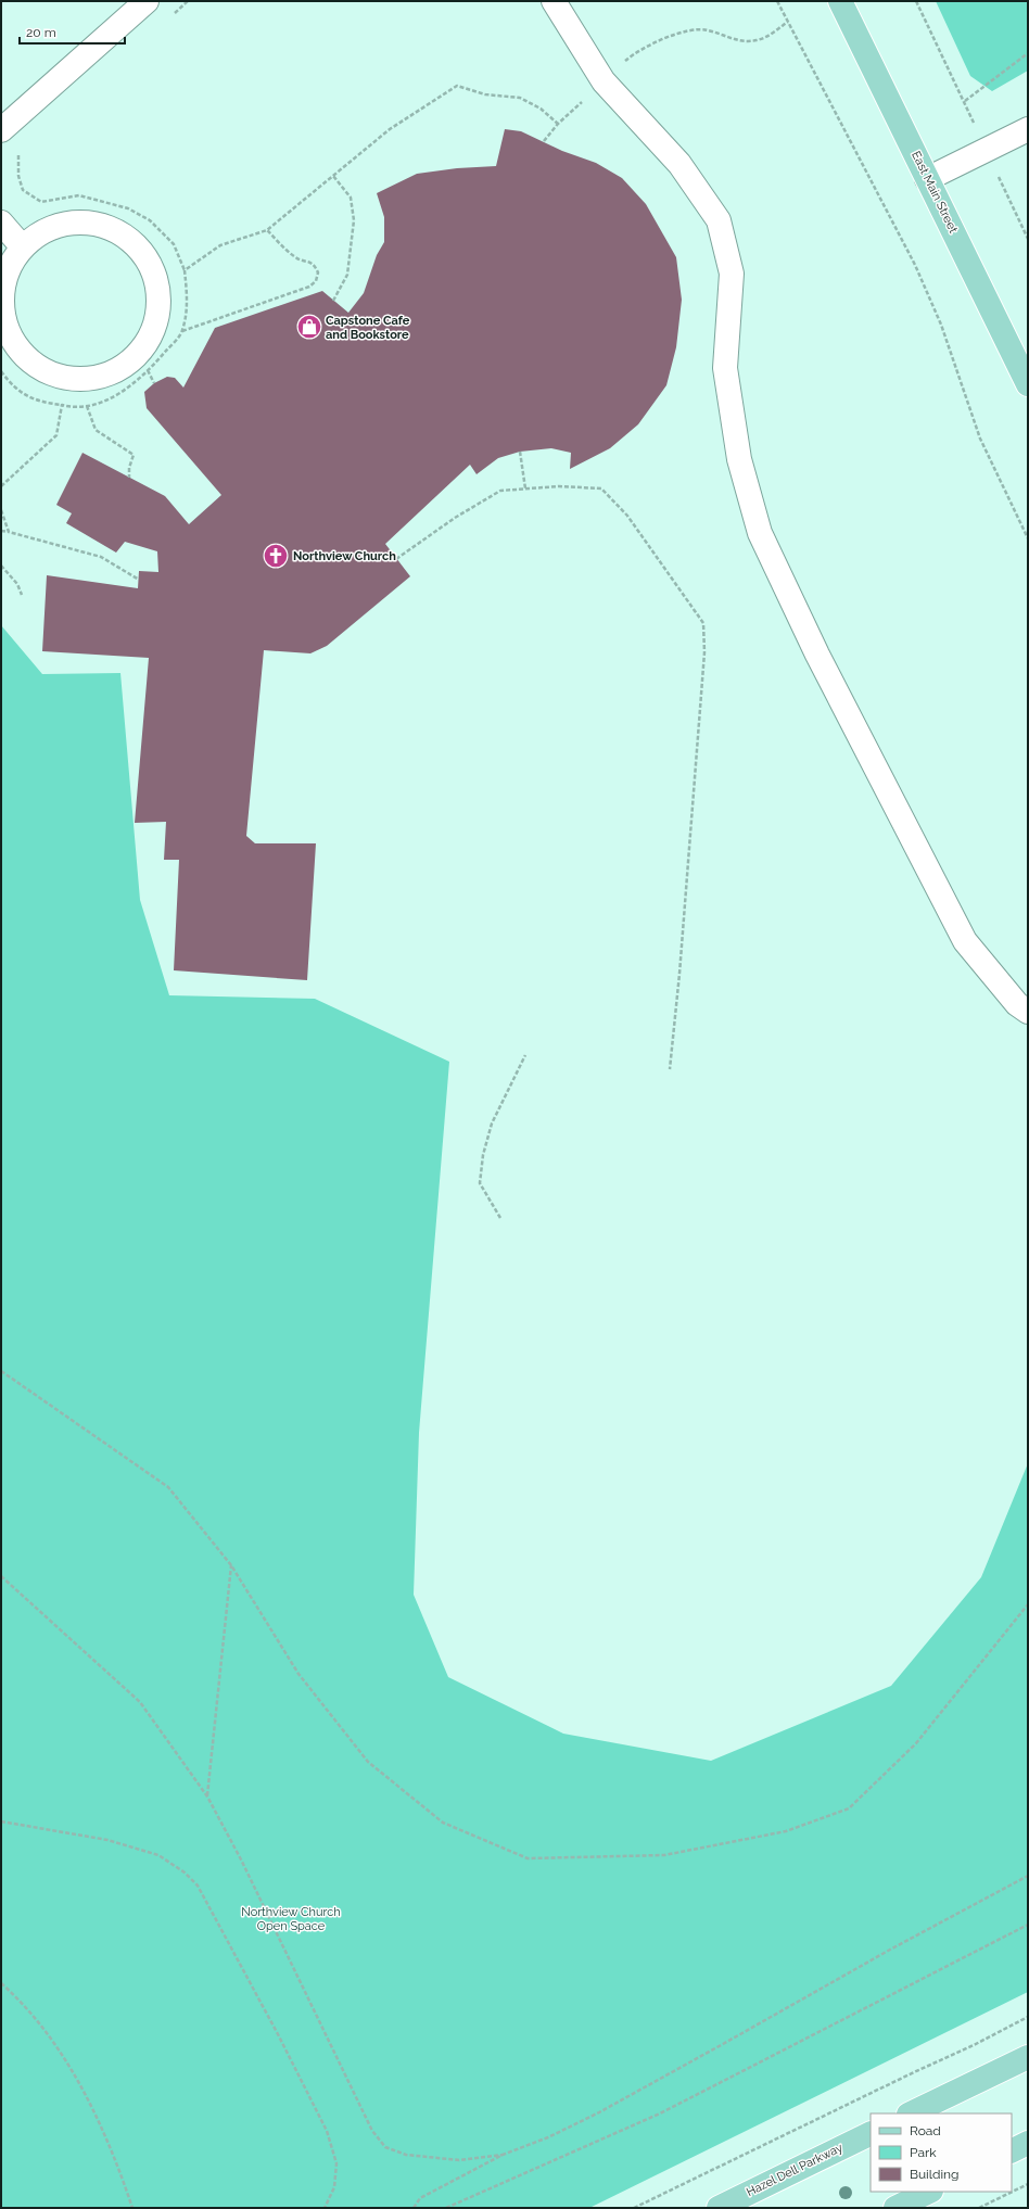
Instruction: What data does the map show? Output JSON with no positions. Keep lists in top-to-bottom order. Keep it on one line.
{"streets":{"main road":["East Main Street","Hazel Dell Parkway"]},"parks":["Northview Church Open Space"],"places":{"shop":["Capstone Cafe and Bookstore"],"church":["Northview Church"]},"legend":["Road","Park","Building"],"scale_bar":"20 m"}
